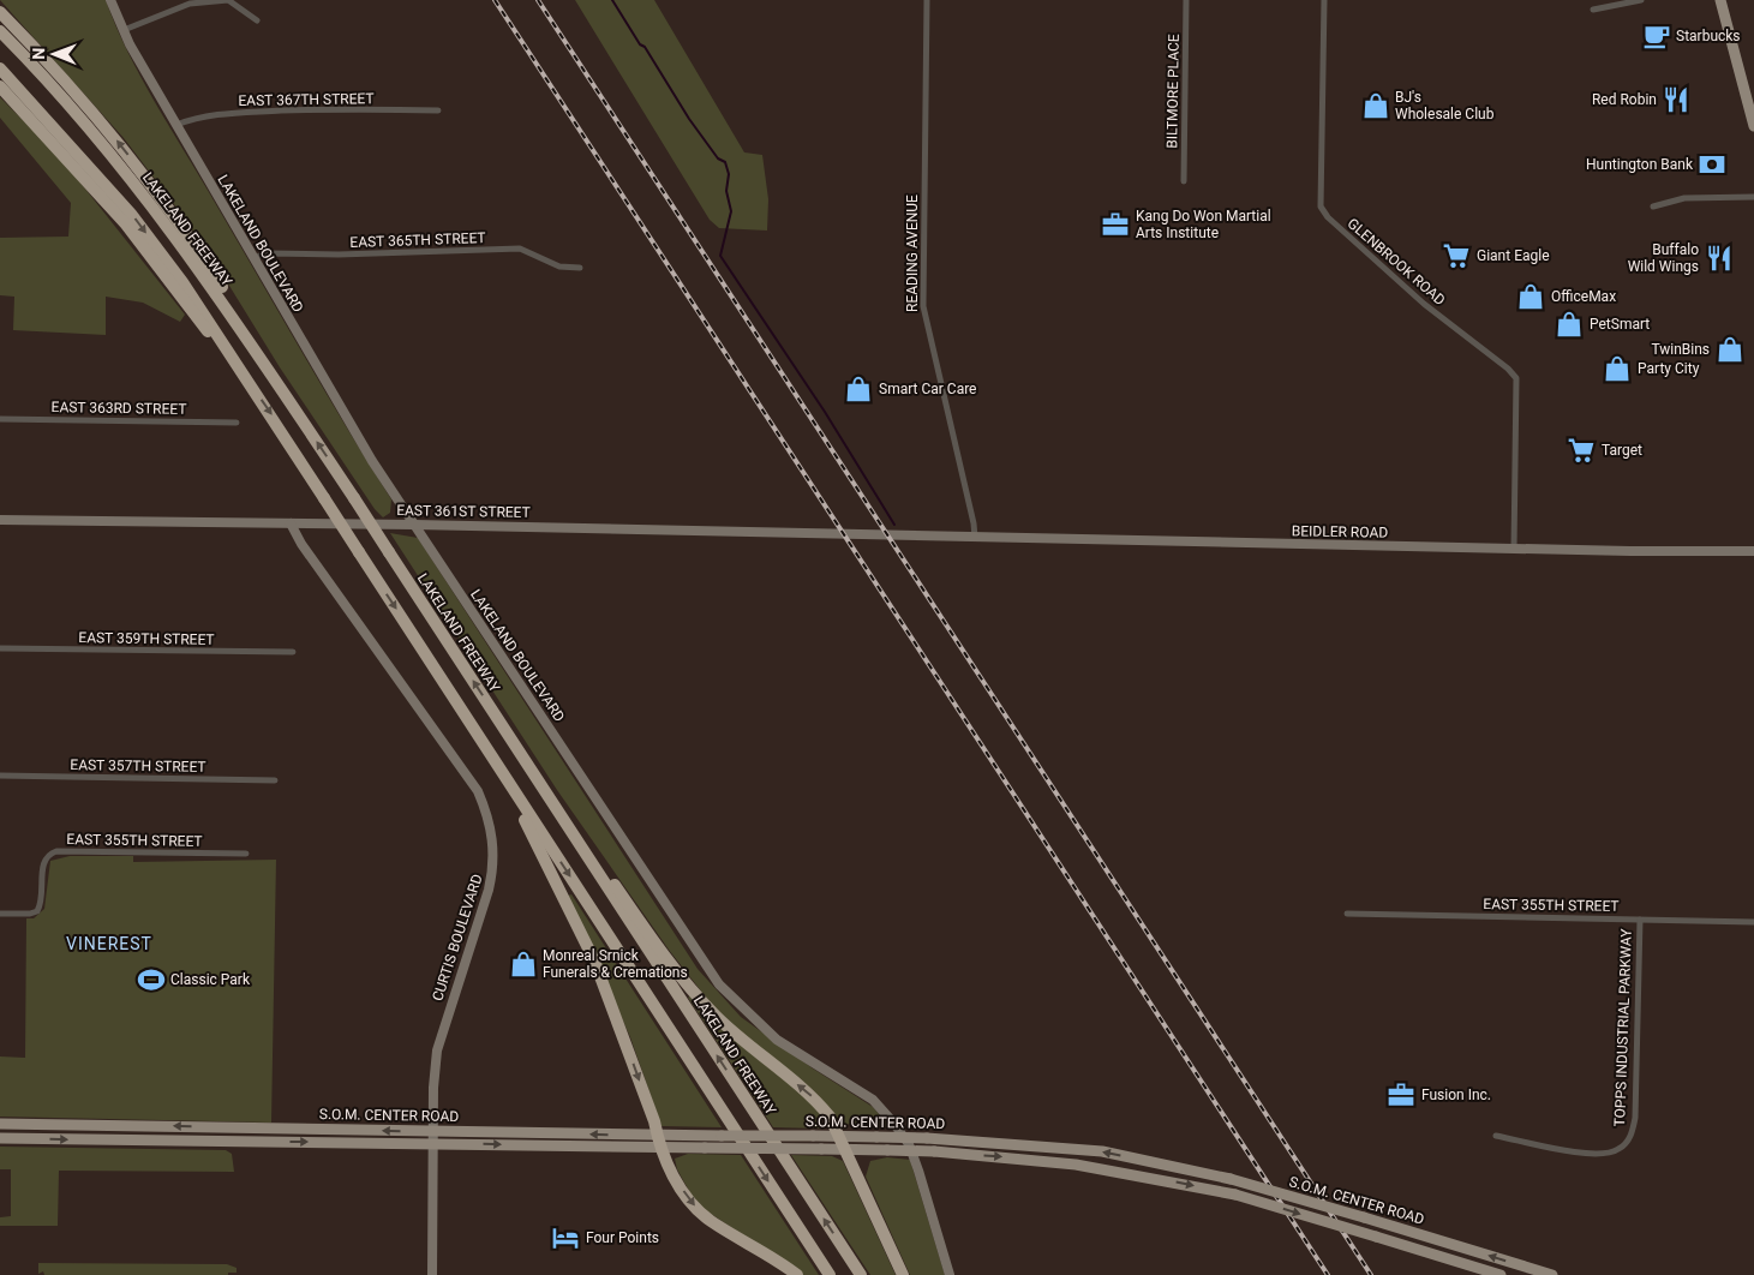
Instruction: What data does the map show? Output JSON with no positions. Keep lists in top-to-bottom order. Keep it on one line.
{"streets":{"highway":["LAKELAND FREEWAY"],"main road":["S.O.M. CENTER ROAD"],"street":["BILTMORE PLACE","EAST 367TH STREET","EAST 365TH STREET","LAKELAND BOULEVARD","READING AVENUE","GLENBROOK ROAD","EAST 363RD STREET","EAST 361ST STREET","BEIDLER ROAD","EAST 359TH STREET","EAST 357TH STREET","EAST 355TH STREET","CURTIS BOULEVARD","TOPPS INDUSTRIAL PARKWAY"]},"crossings":[["EAST 367TH STREET","LAKELAND BOULEVARD"],["EAST 365TH STREET","LAKELAND BOULEVARD"],["LAKELAND BOULEVARD","EAST 361ST STREET"],["READING AVENUE","BEIDLER ROAD"],["GLENBROOK ROAD","BEIDLER ROAD"],["EAST 361ST STREET","BEIDLER ROAD"],["EAST 361ST STREET","CURTIS BOULEVARD"],["EAST 355TH STREET","TOPPS INDUSTRIAL PARKWAY"],["CURTIS BOULEVARD","S.O.M. CENTER ROAD"]],"districts":["VINEREST"],"places":{"cafe":["Starbucks"],"restaurant":["Red Robin","Buffalo Wild Wings"],"shop":["BJ's Wholesale Club","OfficeMax","PetSmart","TwinBins","Party City","Smart Car Care","Monreal Srnick Funerals & Cremations"],"bank":["Huntington Bank"],"office":["Kang Do Won Martial Arts Institute","Fusion Inc."],"supermarket":["Giant Eagle","Target"],"sports":["Classic Park"],"hotel":["Four Points"]},"north":"left"}
